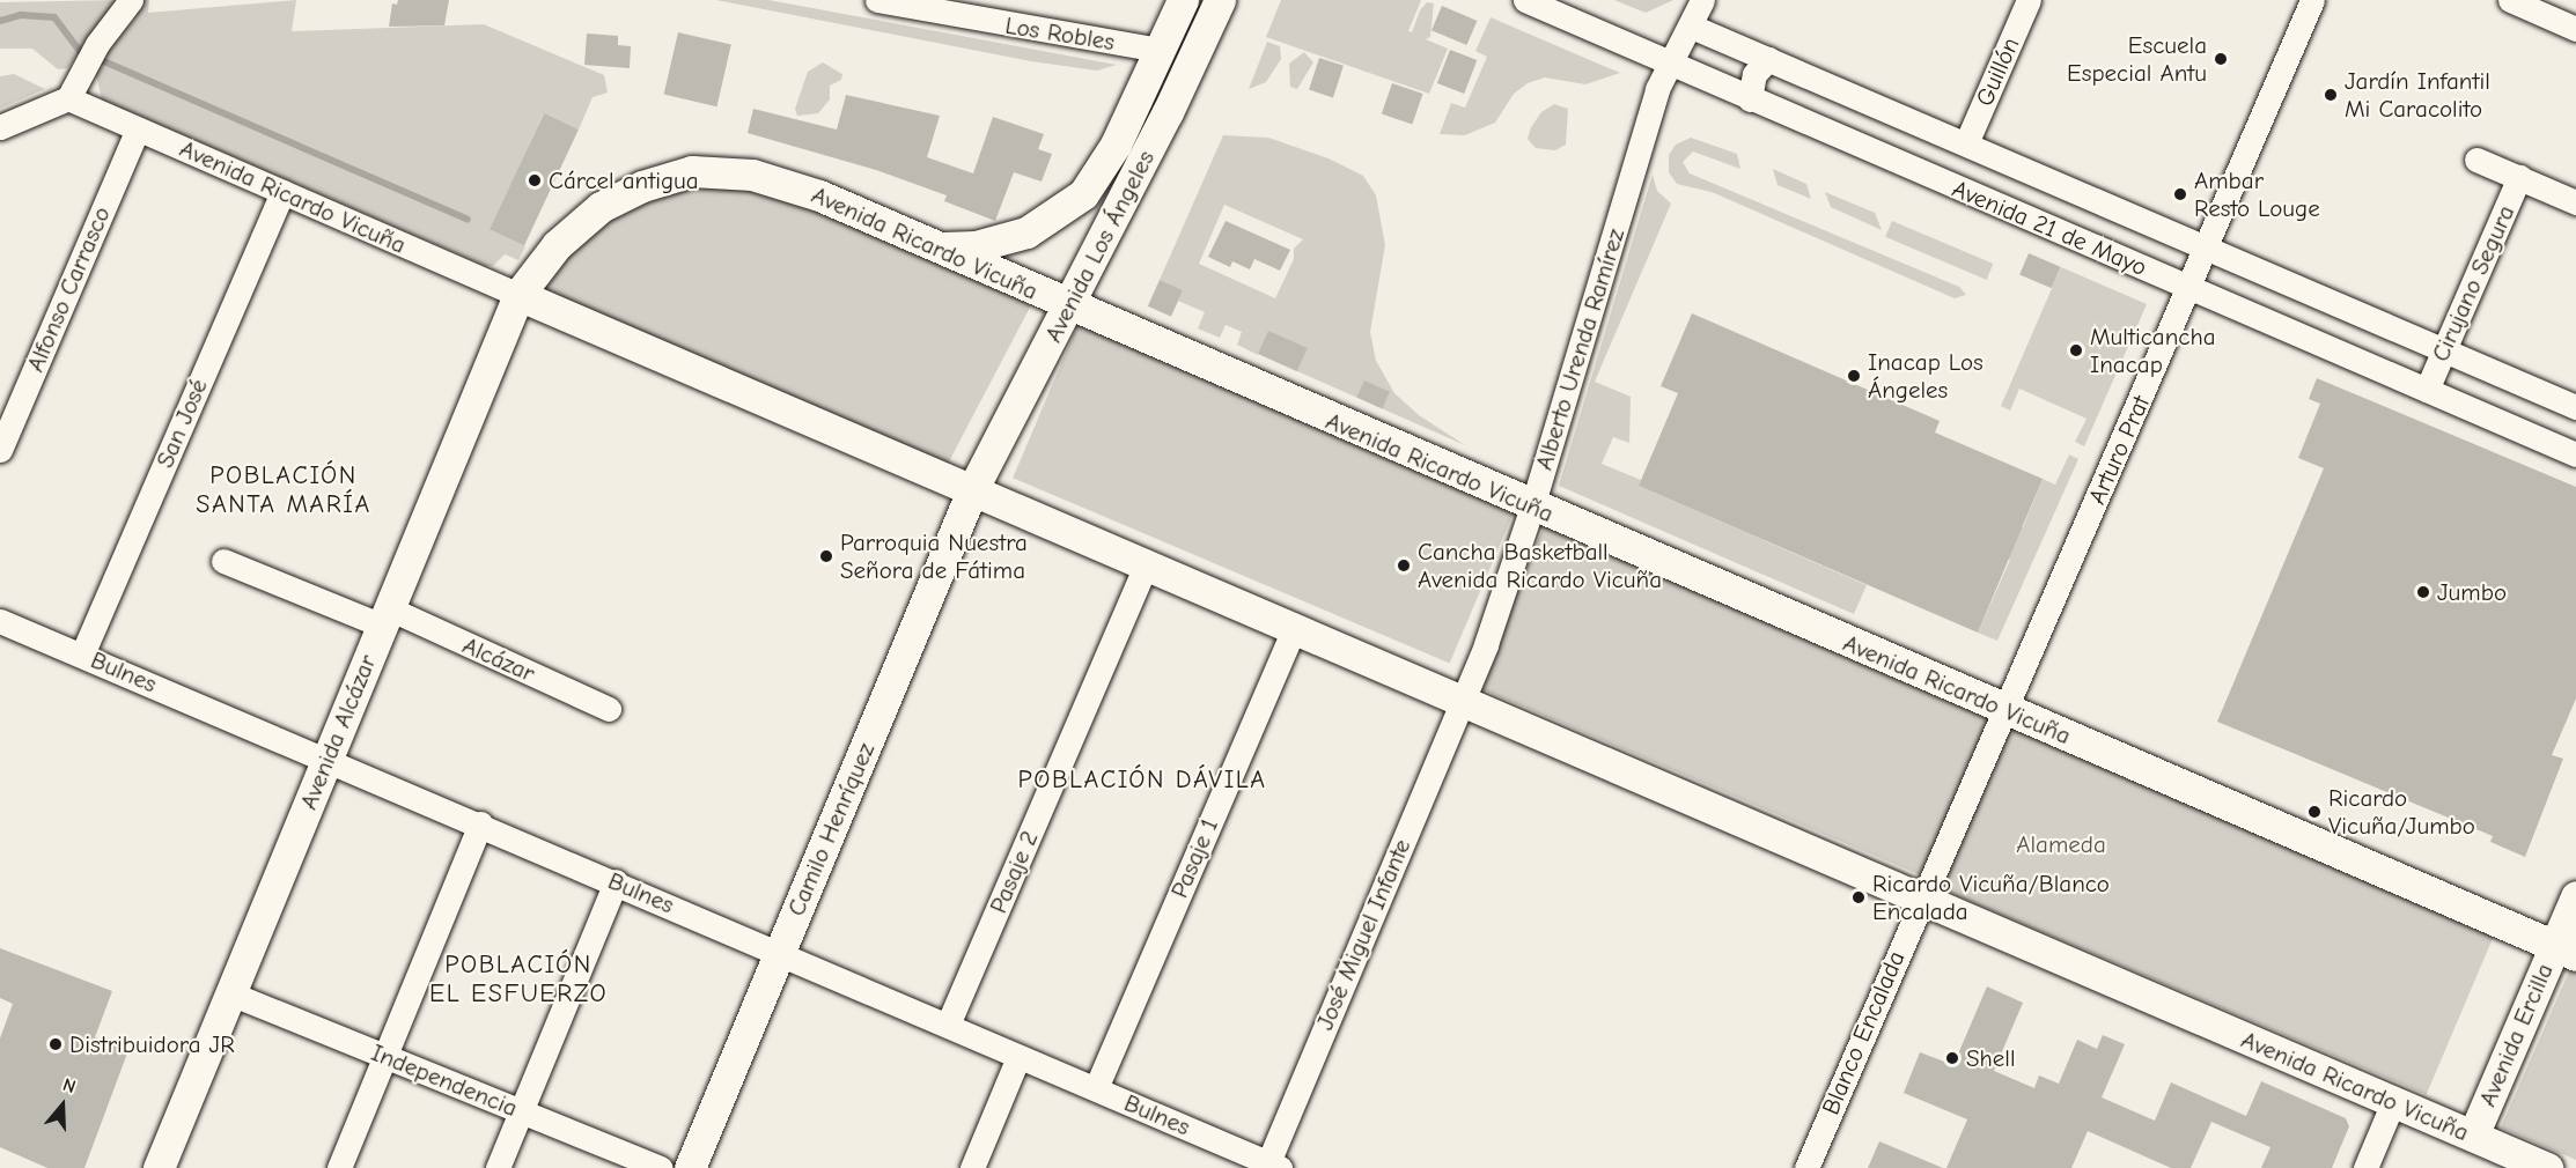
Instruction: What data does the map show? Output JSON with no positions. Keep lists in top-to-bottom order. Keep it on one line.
{"streets":{"main road":["Avenida Ricardo Vicuña","Avenida Los Ángeles","Avenida Alcázar","Camilo Henríquez","Avenida Ercilla"],"street":["Los Robles","Guillón","Avenida 21 de Mayo","Cirujano Segura","Alfonso Carrasco","Alberto Urenda Ramírez","San José","Arturo Prat","Alcázar","Bulnes","Pasaje 1","Pasaje 2","José Miguel Infante","Blanco Encalada","Independencia"]},"crossings":[["Los Robles","Avenida Los Ángeles"],["Guillón","Avenida 21 de Mayo"],["Avenida Ricardo Vicuña","Avenida Los Ángeles"],["Avenida Ricardo Vicuña","Alfonso Carrasco"],["Avenida Ricardo Vicuña","Alberto Urenda Ramírez"],["Avenida Ricardo Vicuña","San José"],["Avenida Ricardo Vicuña","Arturo Prat"],["Avenida Ricardo Vicuña","Avenida Alcázar"],["Avenida Ricardo Vicuña","Camilo Henríquez"],["Avenida Ricardo Vicuña","Pasaje 1"],["Avenida Ricardo Vicuña","Pasaje 2"],["Avenida Ricardo Vicuña","José Miguel Infante"],["Avenida Ricardo Vicuña","Blanco Encalada"],["Avenida Ricardo Vicuña","Avenida Ercilla"],["Avenida 21 de Mayo","Cirujano Segura"],["Avenida 21 de Mayo","Alberto Urenda Ramírez"],["Avenida 21 de Mayo","Arturo Prat"],["Avenida Los Ángeles","Camilo Henríquez"],["Alberto Urenda Ramírez","José Miguel Infante"],["San José","Bulnes"],["Arturo Prat","Blanco Encalada"],["Alcázar","Avenida Alcázar"],["Bulnes","Avenida Alcázar"],["Bulnes","Camilo Henríquez"],["Bulnes","Pasaje 1"],["Bulnes","Pasaje 2"],["Bulnes","José Miguel Infante"],["Avenida Alcázar","Independencia"]],"districts":["POBLACIÓN SANTA MARÍA","POBLACIÓN DÁVILA","POBLACIÓN EL ESFUERZO"],"parks":["Alameda"],"places":["Escuela Especial Antu","Jardín Infantil Mi Caracolito","Cárcel antigua","Ambar Resto Louge","Multicancha Inacap","Inacap Los Ángeles","Parroquia Nuestra Señora de Fátima","Cancha Basketball Avenida Ricardo Vicuña","Jumbo","Ricardo Vicuña/Jumbo","Ricardo Vicuña/Blanco Encalada","Distribuidora JR","Shell"],"north":"top"}
